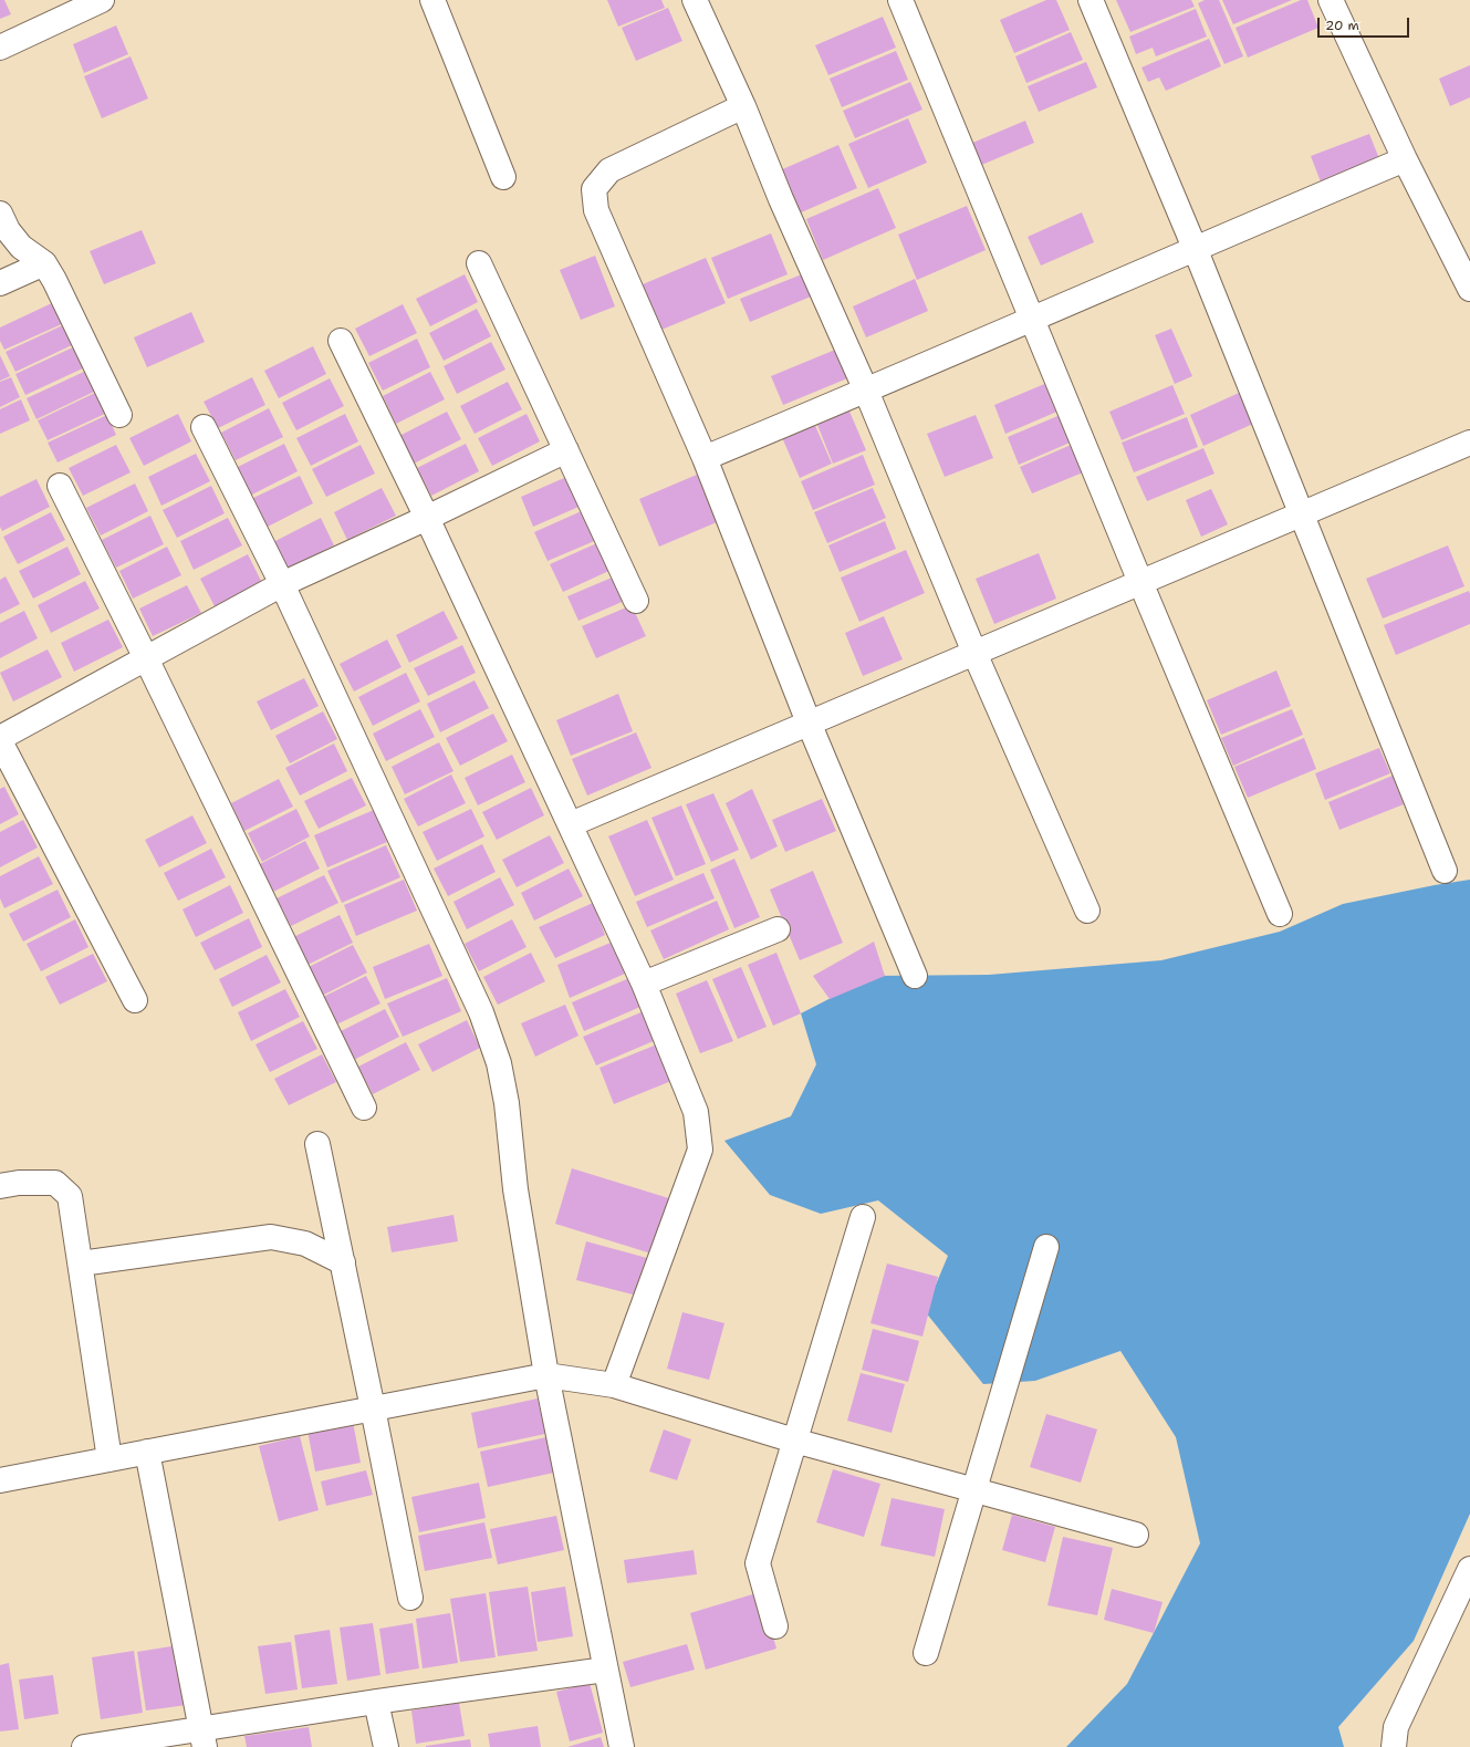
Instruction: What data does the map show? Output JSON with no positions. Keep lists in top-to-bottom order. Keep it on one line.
{"scale_bar":"20 m"}
